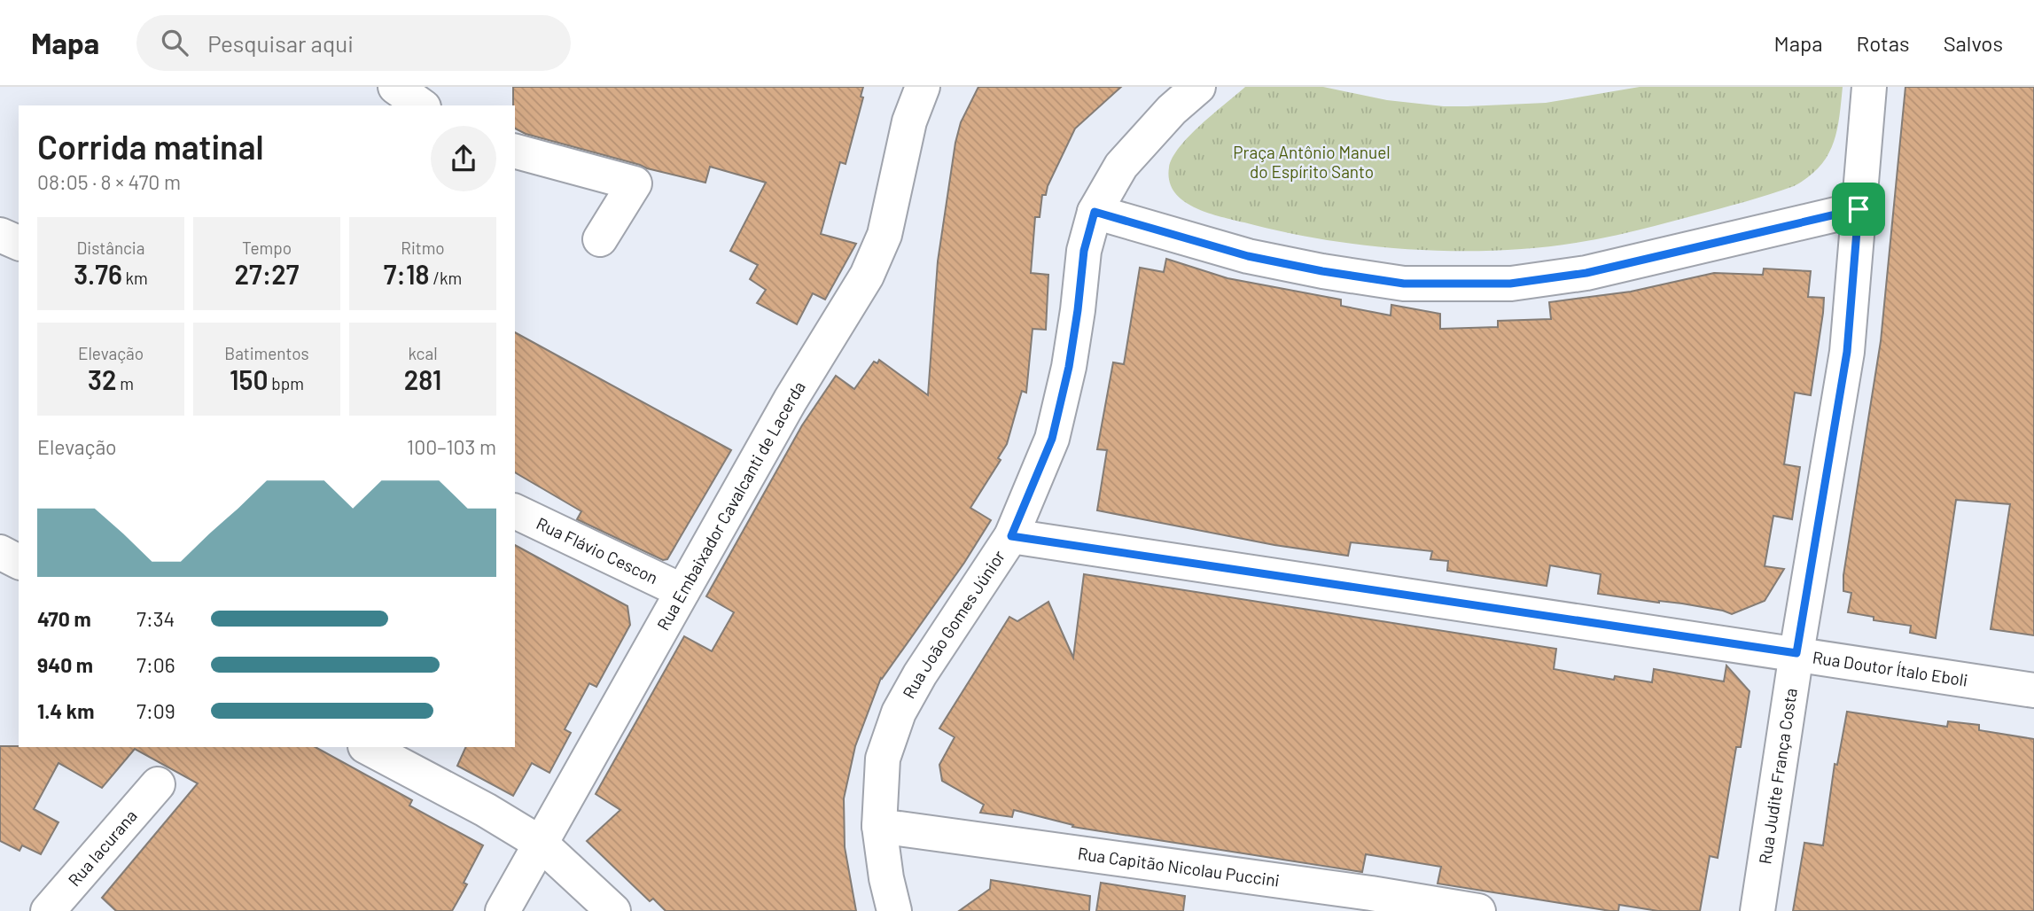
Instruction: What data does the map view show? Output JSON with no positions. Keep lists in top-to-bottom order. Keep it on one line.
{"streets":{"street":["Rua Embaixador Cavalcanti de Lacerda","Rua Flávio Cescon","Rua João Gomes Júnior","Rua Doutor Ítalo Eboli","Rua Judite França Costa","Rua Iacurana","Rua Capitão Nicolau Puccini"]},"crossings":[["Rua Embaixador Cavalcanti de Lacerda","Rua Flávio Cescon"],["Rua João Gomes Júnior","Rua Doutor Ítalo Eboli"],["Rua João Gomes Júnior","Rua Capitão Nicolau Puccini"],["Rua Doutor Ítalo Eboli","Rua Judite França Costa"]],"parks":["Praça Antônio Manuel do Espírito Santo"],"page":{"header":"Mapa","search":"Pesquisar aqui","nav":["Mapa","Rotas","Salvos"],"heading":["Corrida matinal","08:05 · 8 × 470 m"],"stats":[["Distância","3.76 km"],["Tempo","27:27"],["Ritmo","7:18 /km"],["Elevação","32 m"],["Batimentos","150 bpm"],["kcal","281"]],"chart":["Elevação","100–103 m"],"list":[{"name":"470 m","note":"7:34"},{"name":"940 m","note":"7:06"},{"name":"1.4 km","note":"7:09"}]}}
